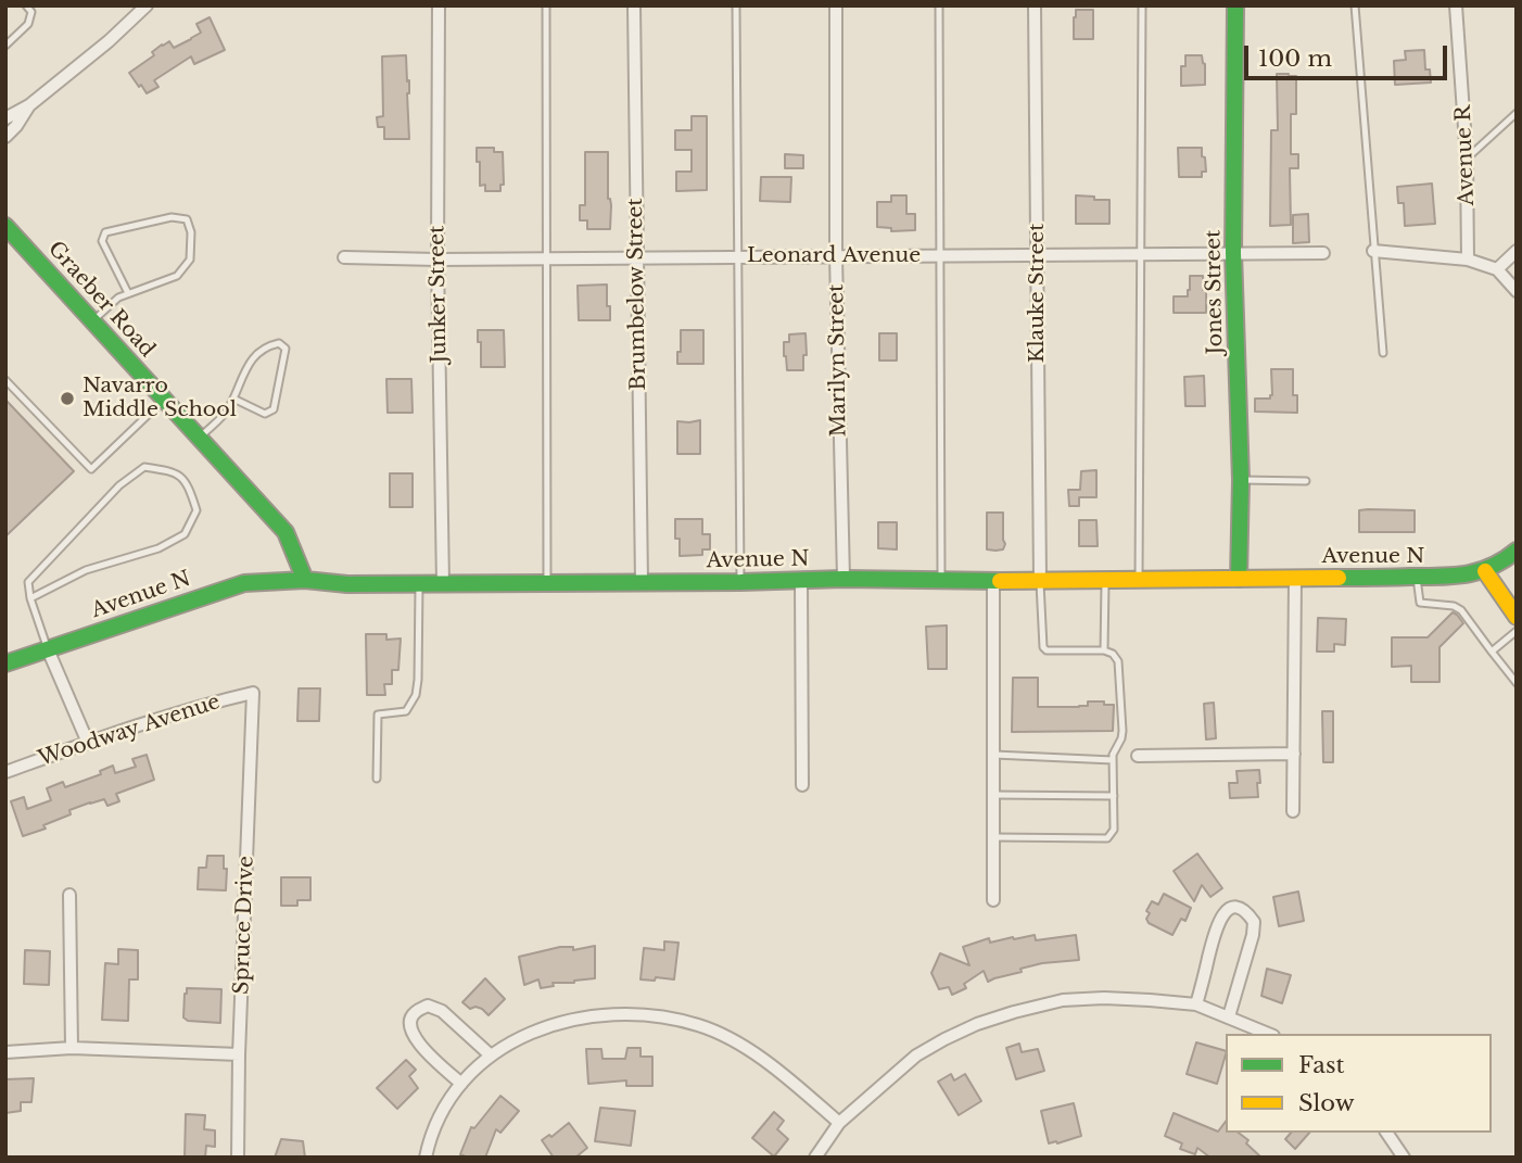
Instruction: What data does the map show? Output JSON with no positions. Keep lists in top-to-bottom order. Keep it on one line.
{"streets":{"street":["Avenue R","Leonard Avenue","Jones Street","Klauke Street","Junker Street","Brumbelow Street","Graeber Road","Marilyn Street","Avenue N","Woodway Avenue","Spruce Drive"]},"crossings":[["Leonard Avenue","Jones Street"],["Leonard Avenue","Klauke Street"],["Leonard Avenue","Junker Street"],["Leonard Avenue","Brumbelow Street"],["Leonard Avenue","Marilyn Street"],["Jones Street","Avenue N"],["Klauke Street","Avenue N"],["Junker Street","Avenue N"],["Brumbelow Street","Avenue N"],["Graeber Road","Avenue N"],["Marilyn Street","Avenue N"],["Woodway Avenue","Spruce Drive"]],"places":["Navarro Middle School"],"legend":["Fast","Slow"],"scale_bar":"100 m"}
